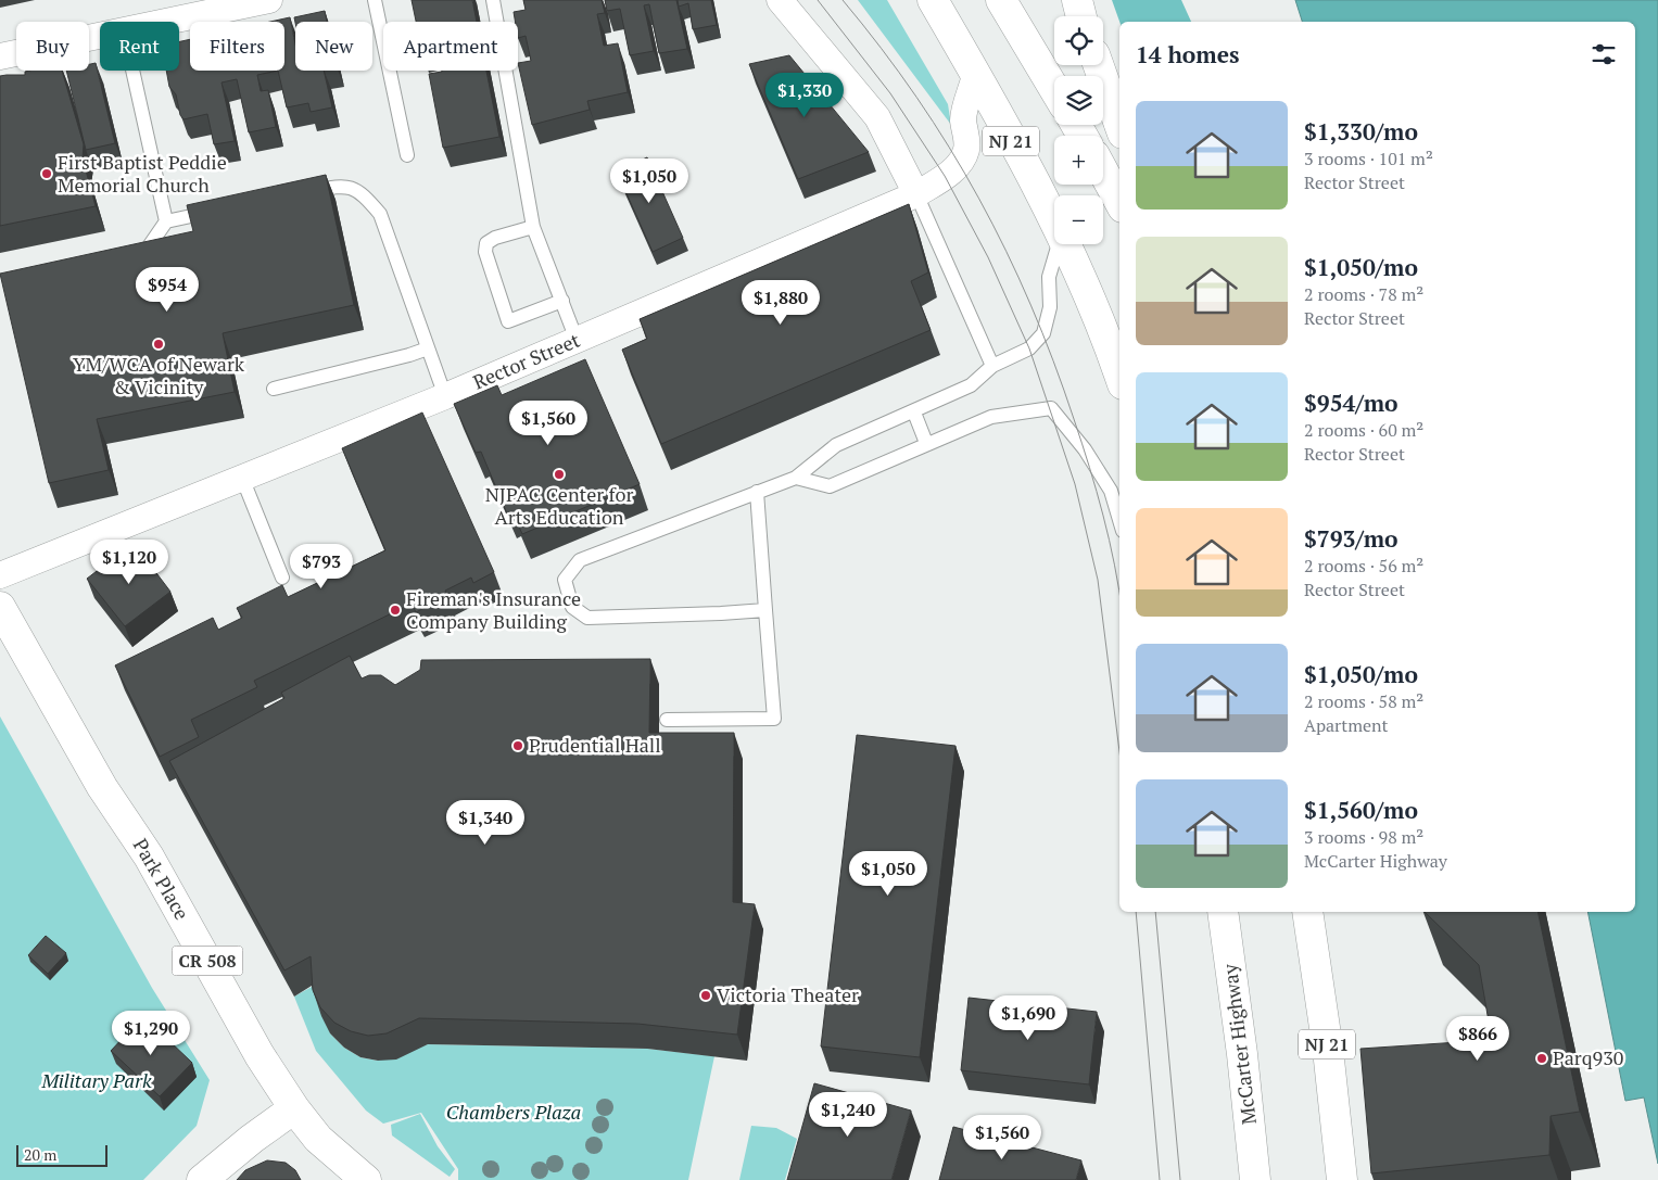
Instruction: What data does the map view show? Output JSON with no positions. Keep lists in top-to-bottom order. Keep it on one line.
{"streets":{"main road":["NJ 21","Park Place","CR 508","McCarter Highway"],"street":["Rector Street"]},"crossings":[["NJ 21","Rector Street"],["Park Place","CR 508"]],"parks":["Military Park","Chambers Plaza"],"places":["First Baptist Peddie Memorial Church","YM/WCA of Newark & Vicinity","NJPAC Center for Arts Education","Fireman's Insurance Company Building","Prudential Hall","Victoria Theater","Parq930"],"scale_bar":"20 m","page":{"map_buttons":["+","−"],"chip":["Buy","Rent","Filters","New","Apartment"],"heading":"14 homes","price":["$1,330","$1,050","$954","$1,880","$1,560","$1,120","$793","$1,340","$1,050","$1,690","$1,290","$866","$1,240","$1,560"],"list":[{"name":"$1,330/mo","note":"3 rooms · 101 m² · Rector Street"},{"name":"$1,050/mo","note":"2 rooms · 78 m² · Rector Street"},{"name":"$954/mo","note":"2 rooms · 60 m² · Rector Street"},{"name":"$793/mo","note":"2 rooms · 56 m² · Rector Street"},{"name":"$1,050/mo","note":"2 rooms · 58 m² · Apartment"},{"name":"$1,560/mo","note":"3 rooms · 98 m² · McCarter Highway"}],"scale":"20 m"}}
